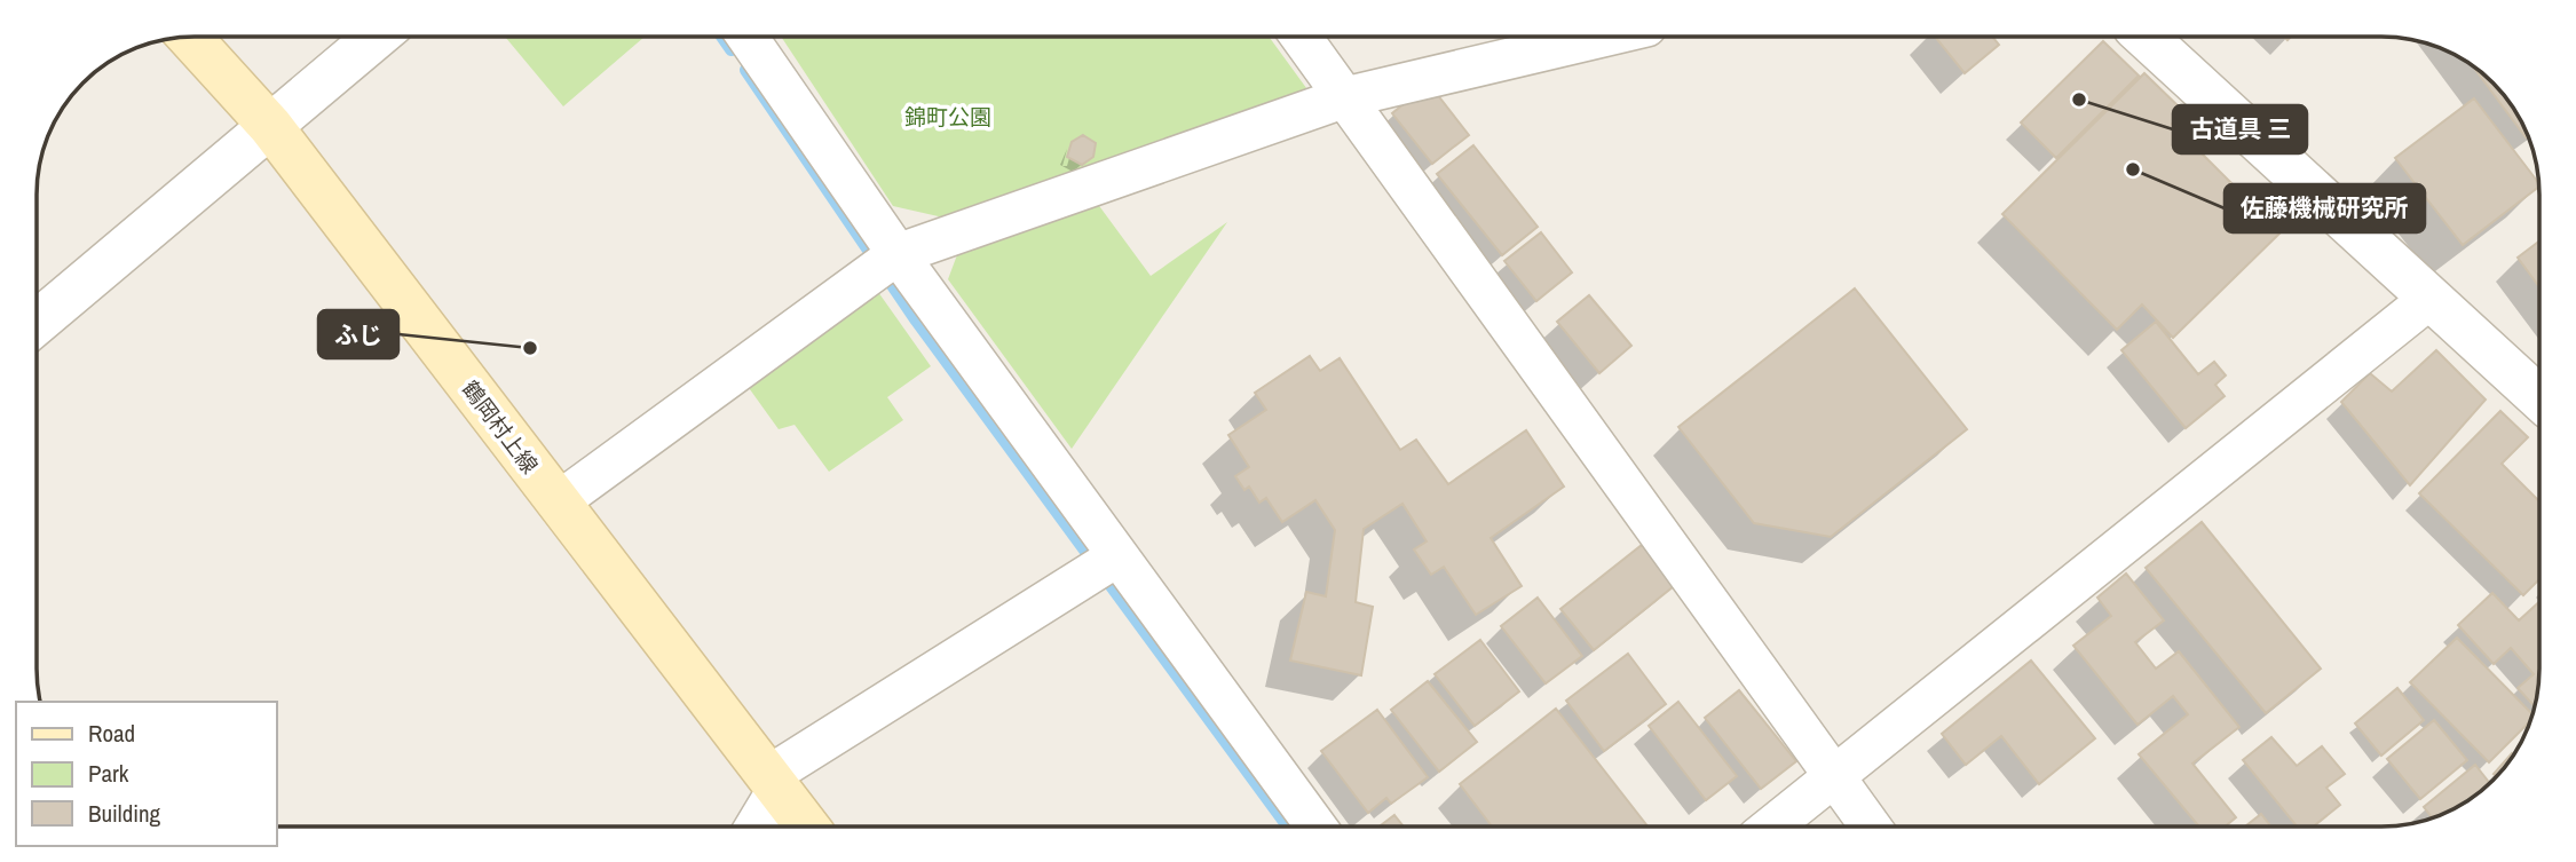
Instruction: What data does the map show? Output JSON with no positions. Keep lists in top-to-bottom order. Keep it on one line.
{"streets":{"main road":["鶴岡村上線"]},"parks":["錦町公園"],"places":["古道具 三","佐藤機械研究所","ふじ"],"legend":["Road","Park","Building"]}
